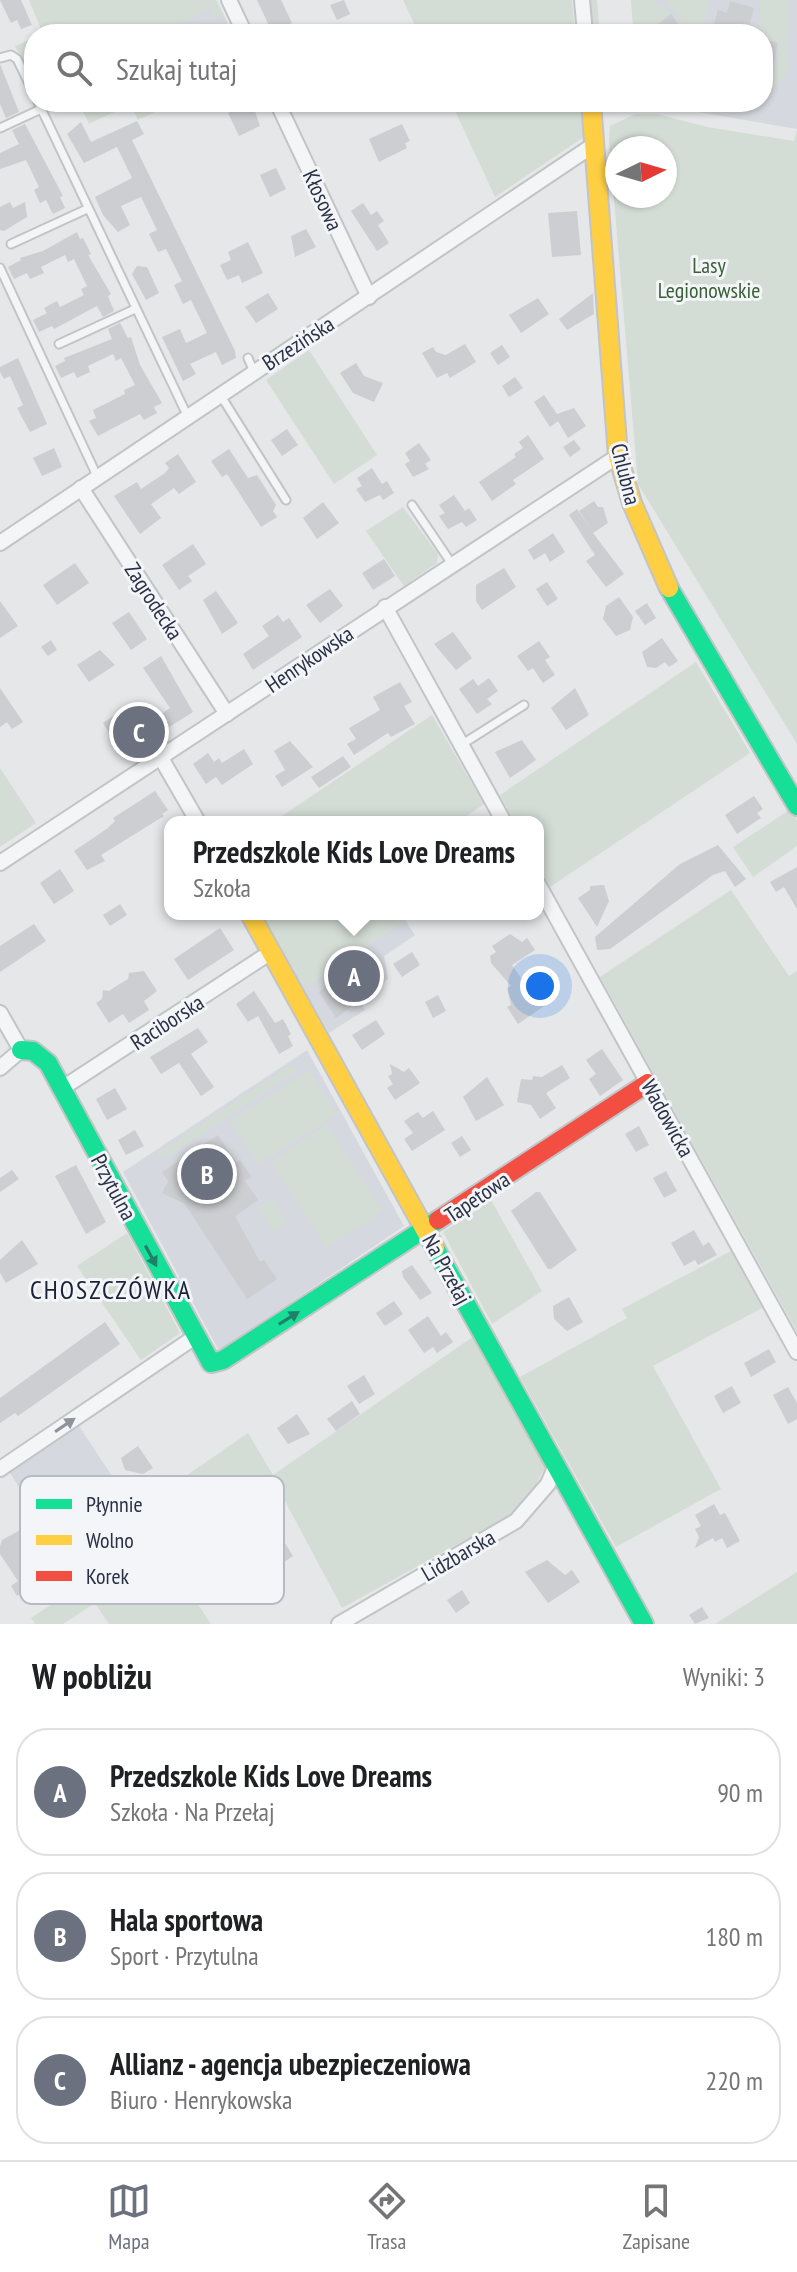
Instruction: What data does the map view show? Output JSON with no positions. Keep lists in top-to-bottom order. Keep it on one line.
{"streets":{"street":["Kłosowa","Brzezińska","Chlubna","Zagrodecka","Henrykowska","Raciborska","Wadowicka","Przytulna","Tapetowa","Na Przełaj","Lidzbarska"]},"crossings":[["Kłosowa","Brzezińska"],["Brzezińska","Chlubna"],["Brzezińska","Zagrodecka"],["Chlubna","Henrykowska"],["Zagrodecka","Henrykowska"],["Raciborska","Przytulna"],["Raciborska","Na Przełaj"],["Wadowicka","Tapetowa"],["Przytulna","Tapetowa"],["Tapetowa","Na Przełaj"],["Na Przełaj","Lidzbarska"]],"one_way":["Przytulna","Tapetowa"],"districts":["CHOSZCZÓWKA"],"parks":["Lasy Legionowskie"],"legend":["Płynnie","Wolno","Korek"],"north":"right","page":{"search":"Szukaj tutaj","pins":["C","A","B"],"popup":["Przedszkole Kids Love Dreams","Szkoła"],"heading":["W pobliżu","Wyniki: 3"],"list":[{"mark":"A","name":"Przedszkole Kids Love Dreams","note":"Szkoła · Na Przełaj","value":"90 m"},{"mark":"B","name":"Hala sportowa","note":"Sport · Przytulna","value":"180 m"},{"mark":"C","name":"Allianz - agencja ubezpieczeniowa","note":"Biuro · Henrykowska","value":"220 m"}],"nav":["Mapa","Trasa","Zapisane"]}}
